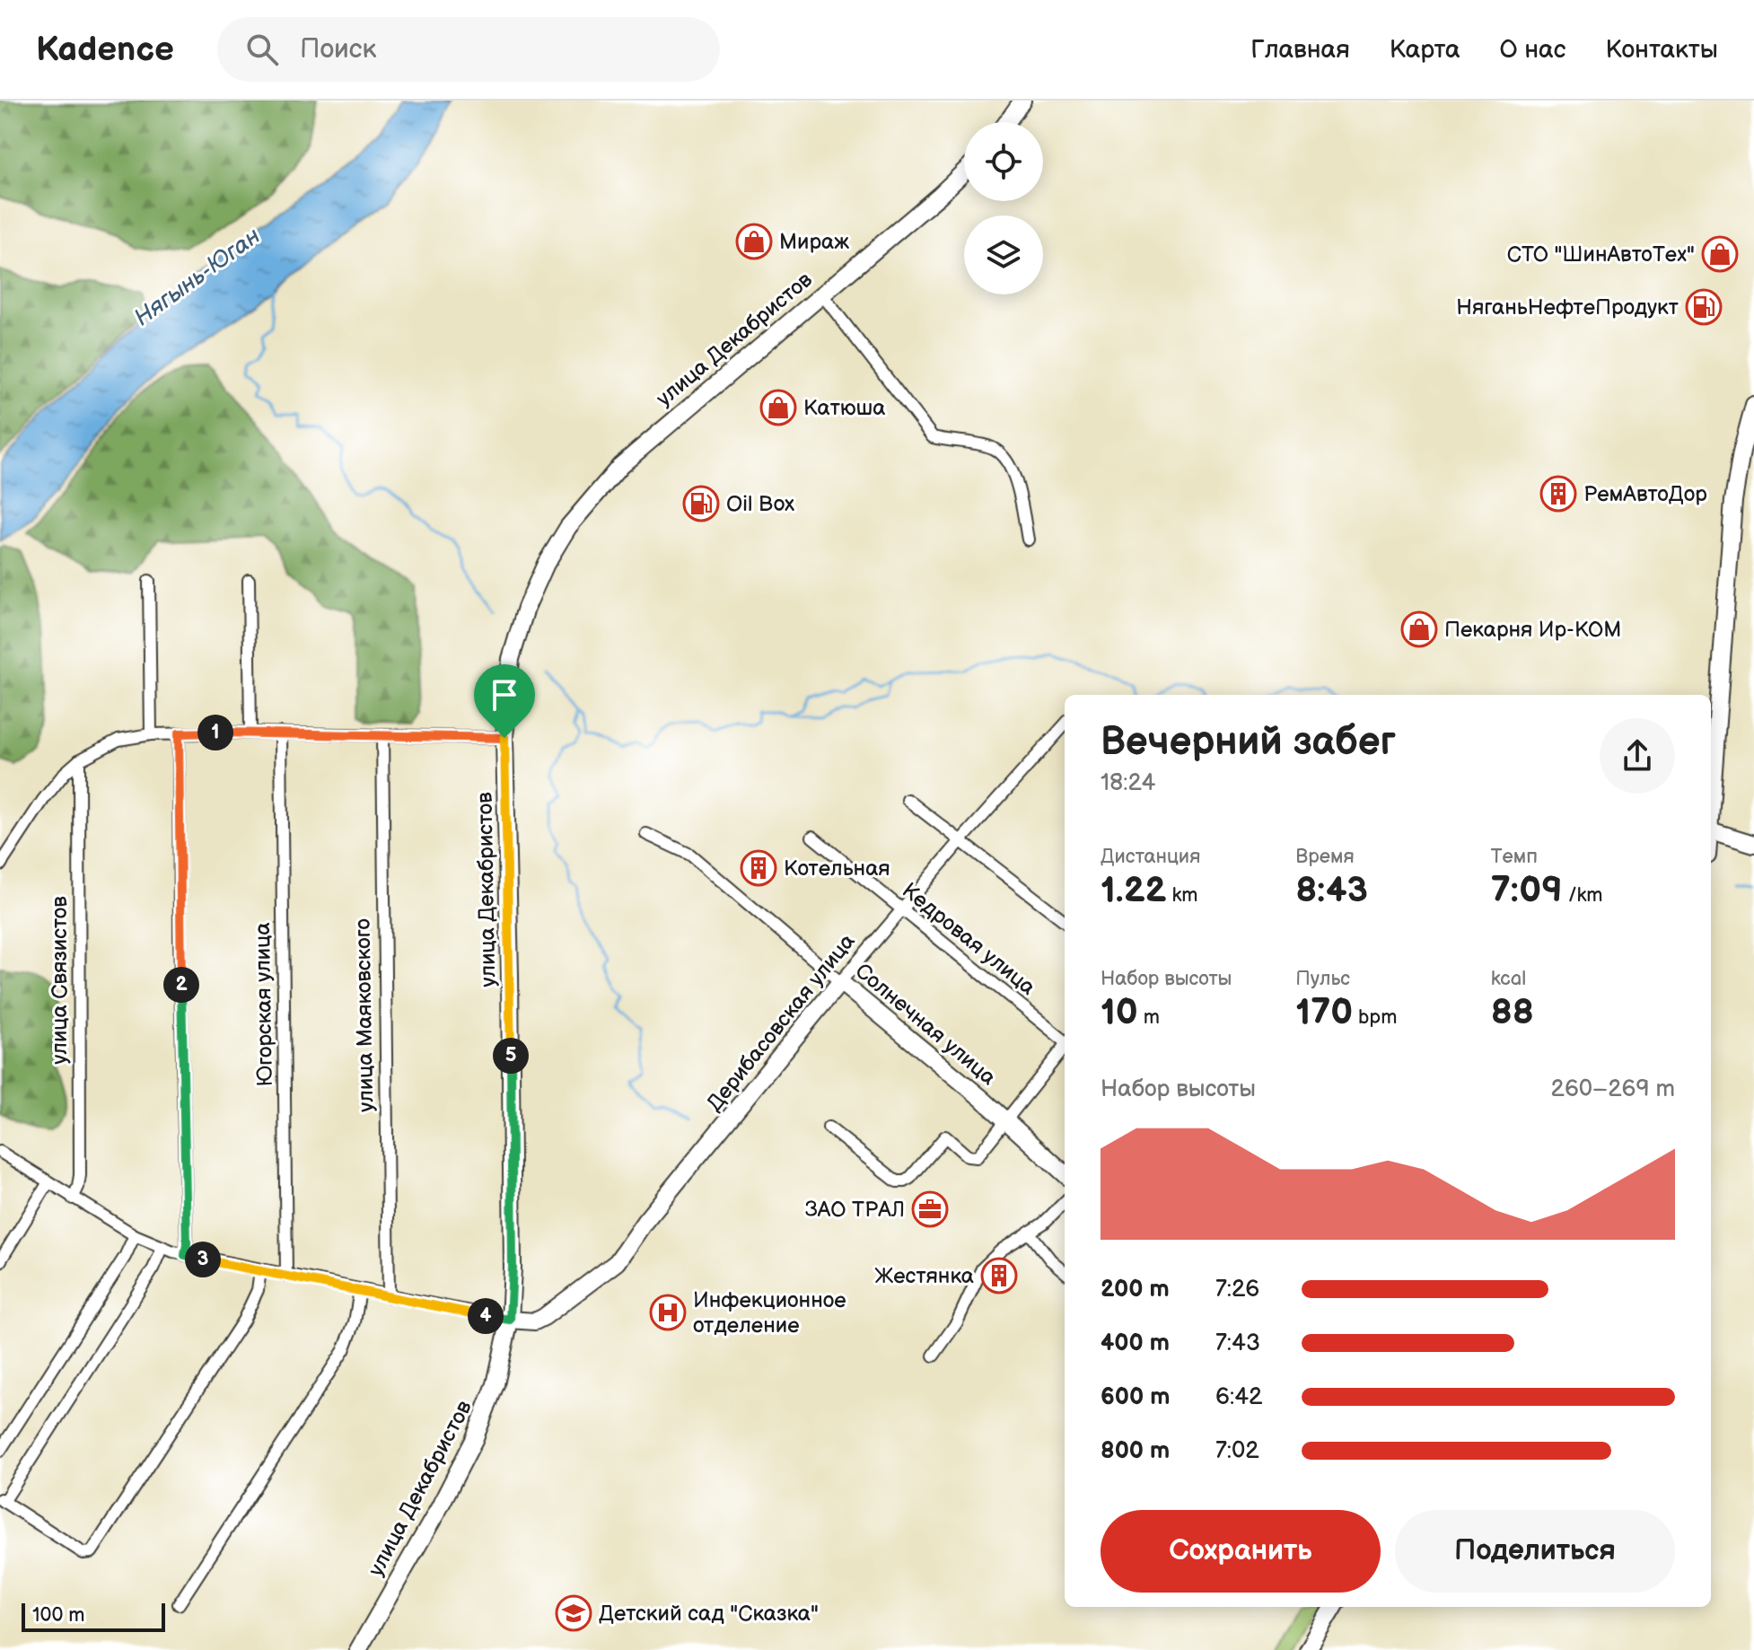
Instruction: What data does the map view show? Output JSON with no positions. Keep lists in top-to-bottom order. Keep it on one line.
{"streets":{"main road":["улица Декабристов","Дерибасовская улица","Солнечная улица"],"street":["Кедровая улица","улица Связистов","Югорская улица","улица Маяковского"]},"crossings":[["улица Декабристов","Дерибасовская улица"],["Кедровая улица","Дерибасовская улица"],["Дерибасовская улица","Солнечная улица"]],"water":["Нягынь-Юган"],"places":{"shop":["Мираж","СТО \"ШинАвтоТех\"","Катюша","Пекарня Ир-КОМ"],"fuel station":["НяганьНефтеПродукт","Oil Box"],"building":["РемАвтоДор","Котельная","Жестянка"],"office":["ЗАО ТРАЛ"],"hospital":["Инфекционное отделение"],"school or university":["Детский сад \"Сказка\""]},"scale_bar":"100 m","page":{"header":"Kadence","search":"Поиск","nav":["Главная","Карта","О нас","Контакты"],"heading":["Вечерний забег","18:24"],"pins":["1","2","5","3","4"],"stats":[["Дистанция","1.22 km"],["Время","8:43"],["Темп","7:09 /km"],["Набор высоты","10 m"],["Пульс","170 bpm"],["kcal","88"]],"chart":["Набор высоты","260–269 m"],"list":[{"name":"200 m","note":"7:26"},{"name":"400 m","note":"7:43"},{"name":"600 m","note":"6:42"},{"name":"800 m","note":"7:02"}],"buttons":["Сохранить","Поделиться"],"scale":"100 m"}}
